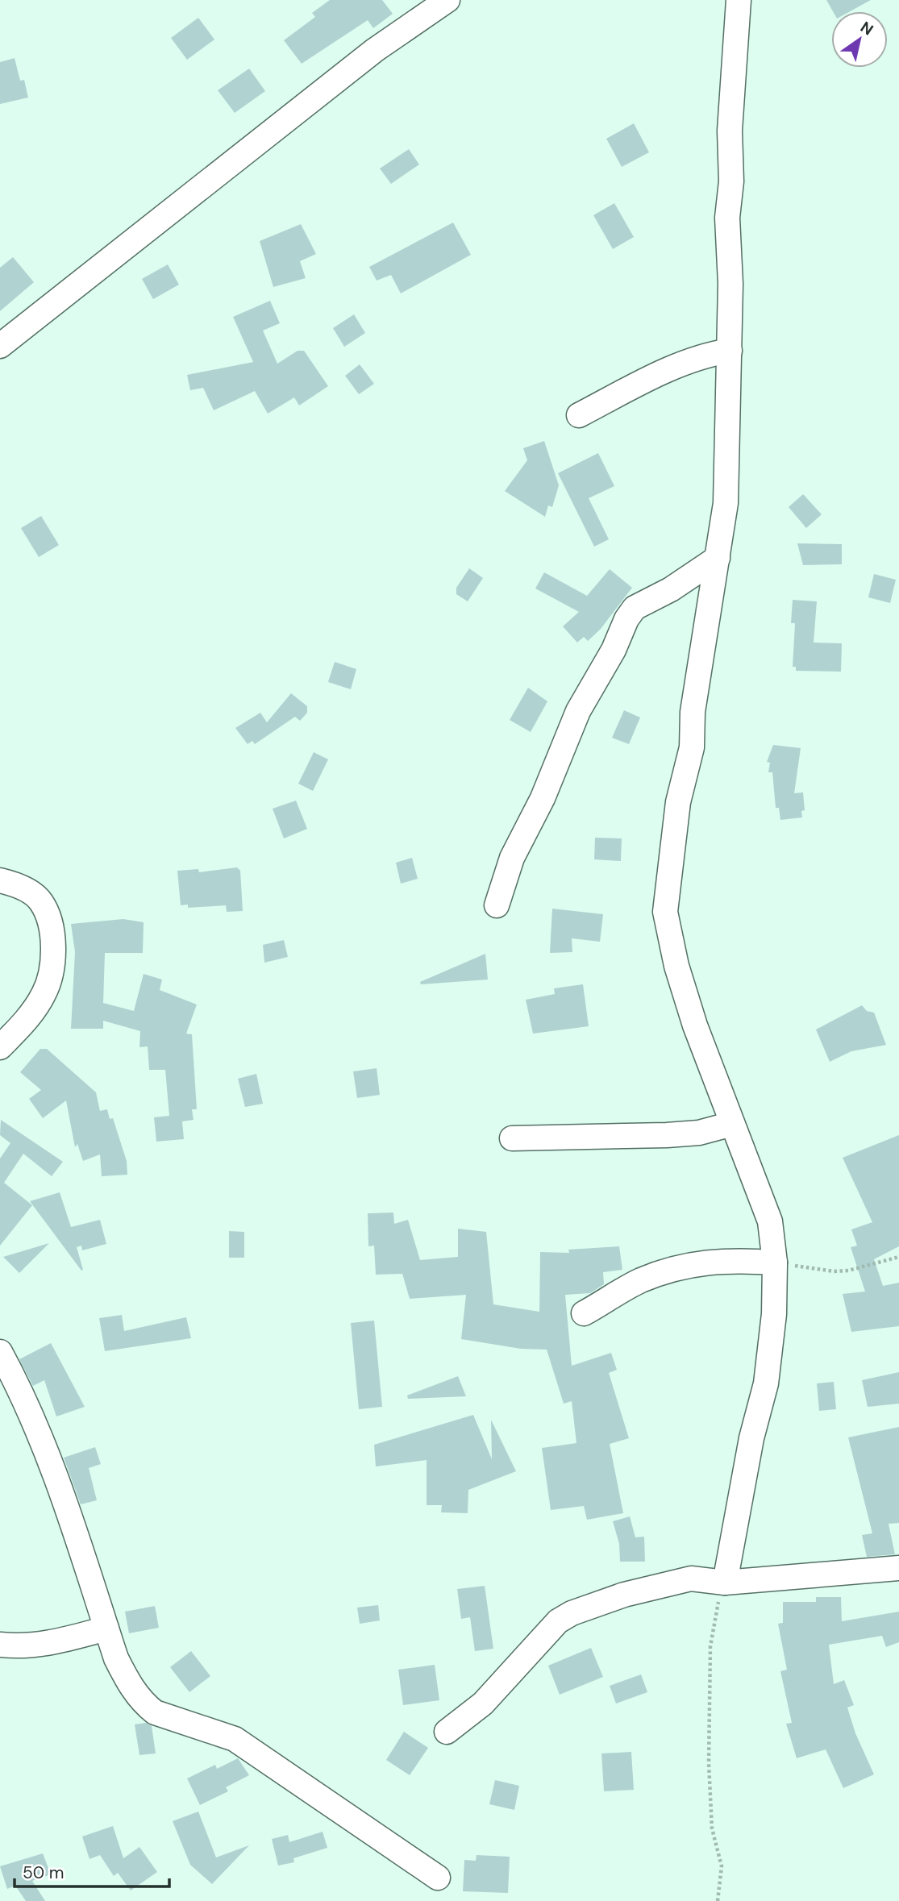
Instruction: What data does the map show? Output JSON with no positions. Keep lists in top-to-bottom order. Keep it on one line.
{"scale_bar":"50 m","north":"top right"}
